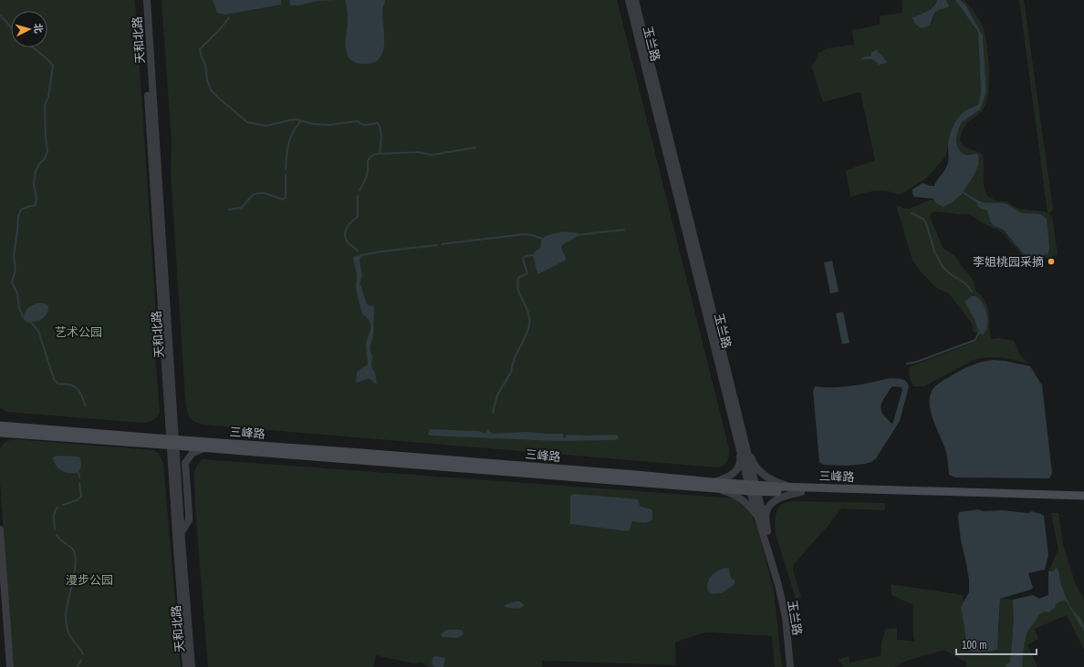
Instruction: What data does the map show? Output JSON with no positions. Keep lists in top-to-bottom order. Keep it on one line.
{"streets":{"main road":["三峰路"],"street":["天和北路","玉兰路"]},"crossings":[["天和北路","三峰路"],["玉兰路","三峰路"]],"parks":["艺术公园","漫步公园"],"places":["李姐桃园采摘"],"scale_bar":"100 m","north":"right"}
